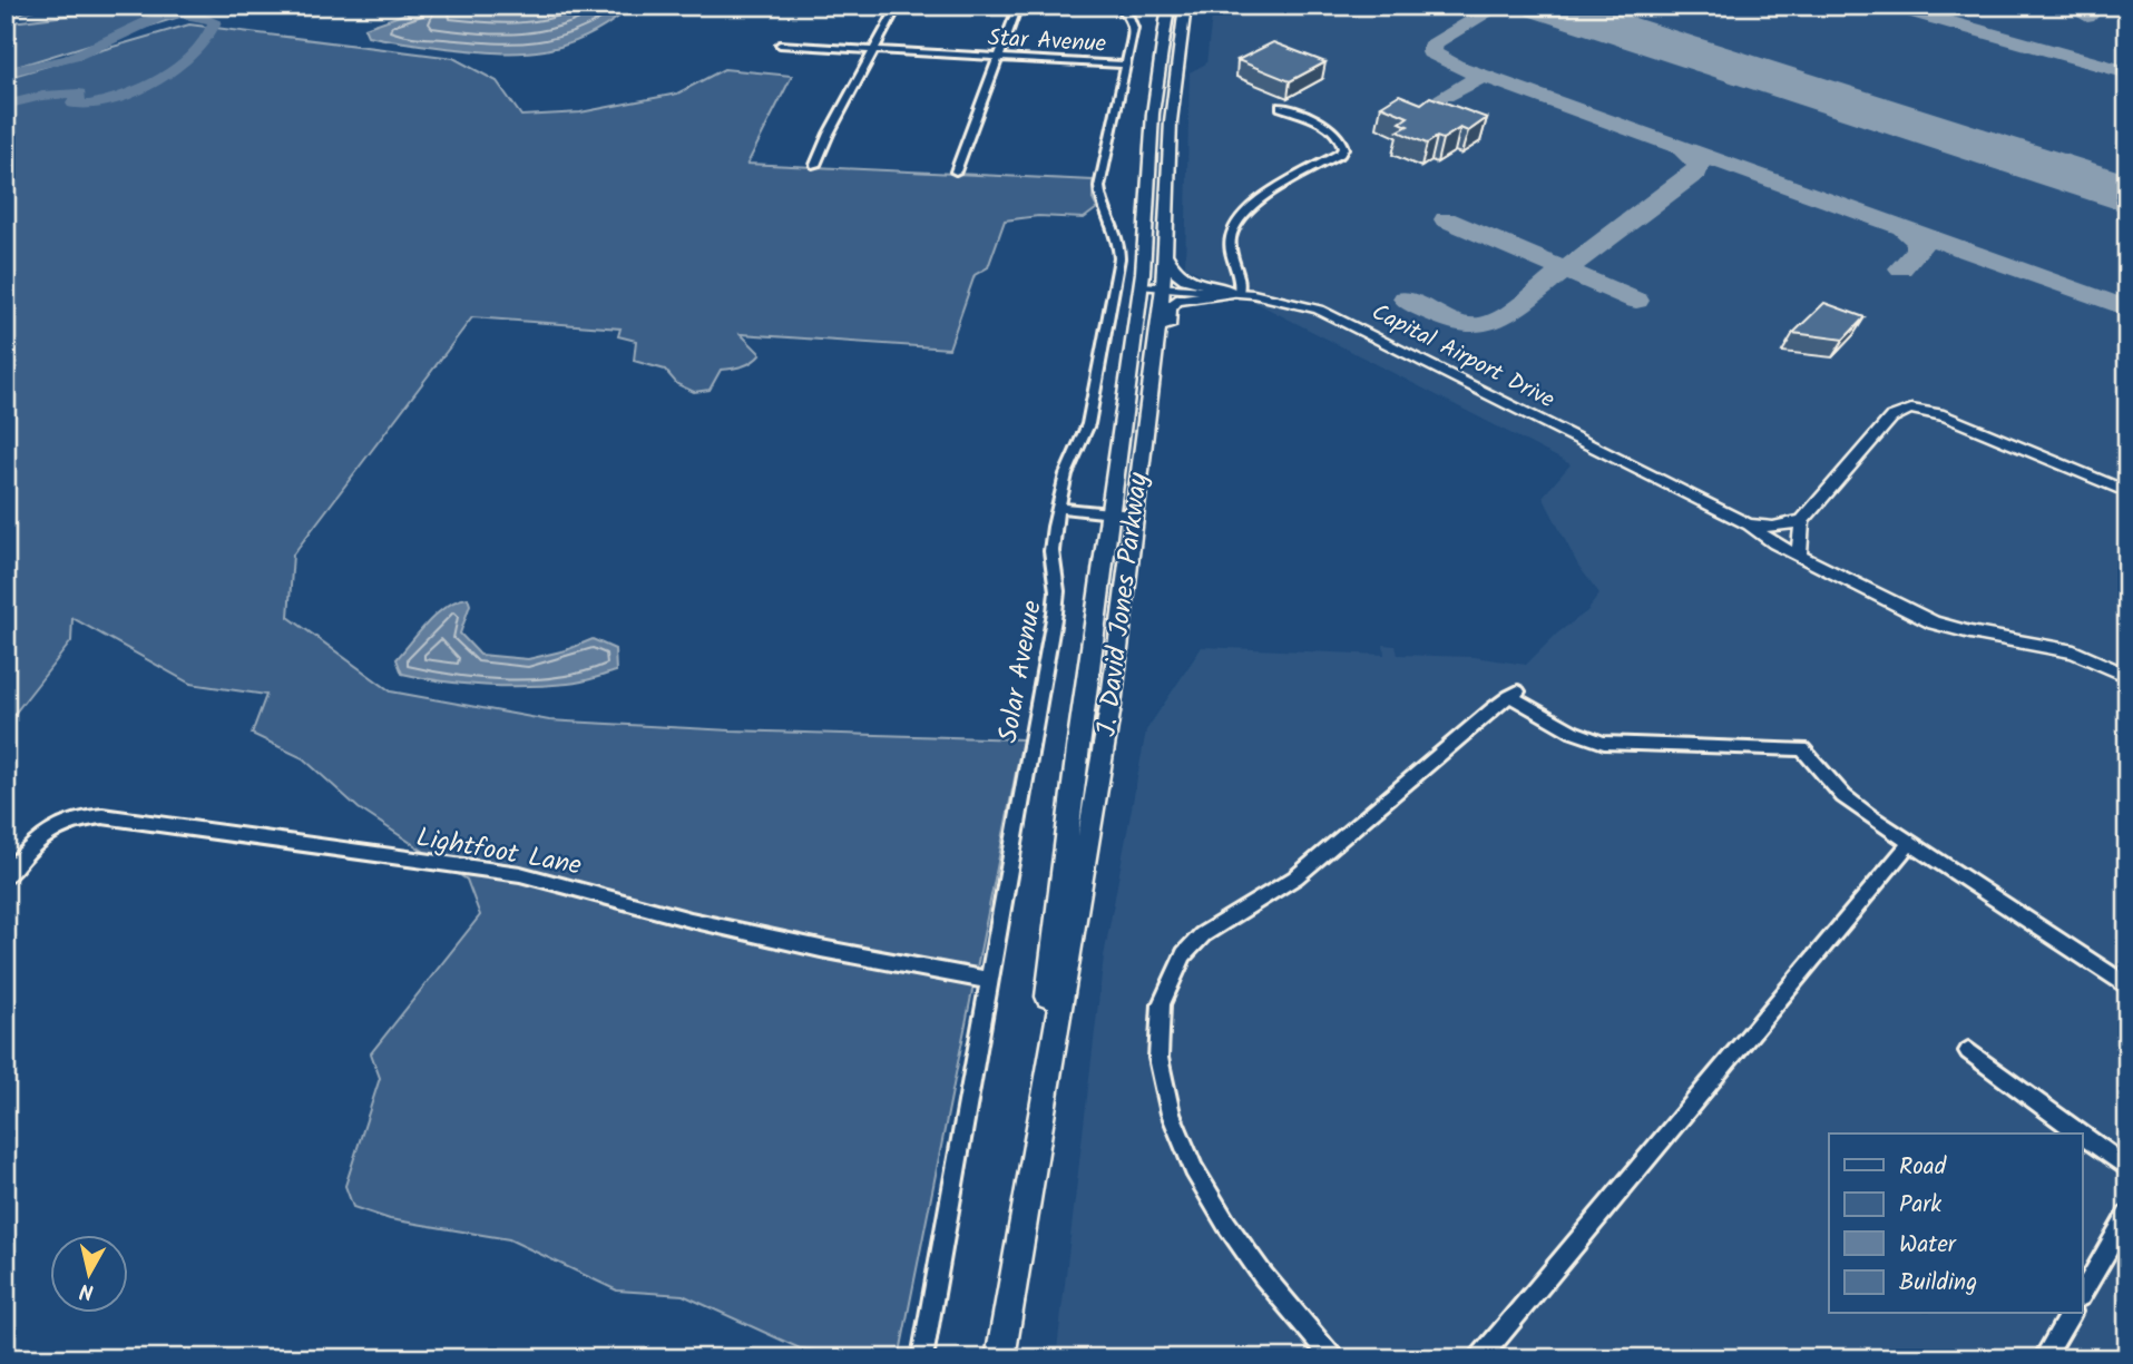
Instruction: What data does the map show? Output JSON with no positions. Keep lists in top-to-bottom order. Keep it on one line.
{"streets":{"main road":["J. David Jones Parkway"],"street":["Star Avenue","Capital Airport Drive","Solar Avenue","Lightfoot Lane"]},"crossings":[["Star Avenue","Solar Avenue"],["Capital Airport Drive","J. David Jones Parkway"],["Solar Avenue","Lightfoot Lane"]],"legend":["Road","Park","Water","Building"],"north":"bottom"}
